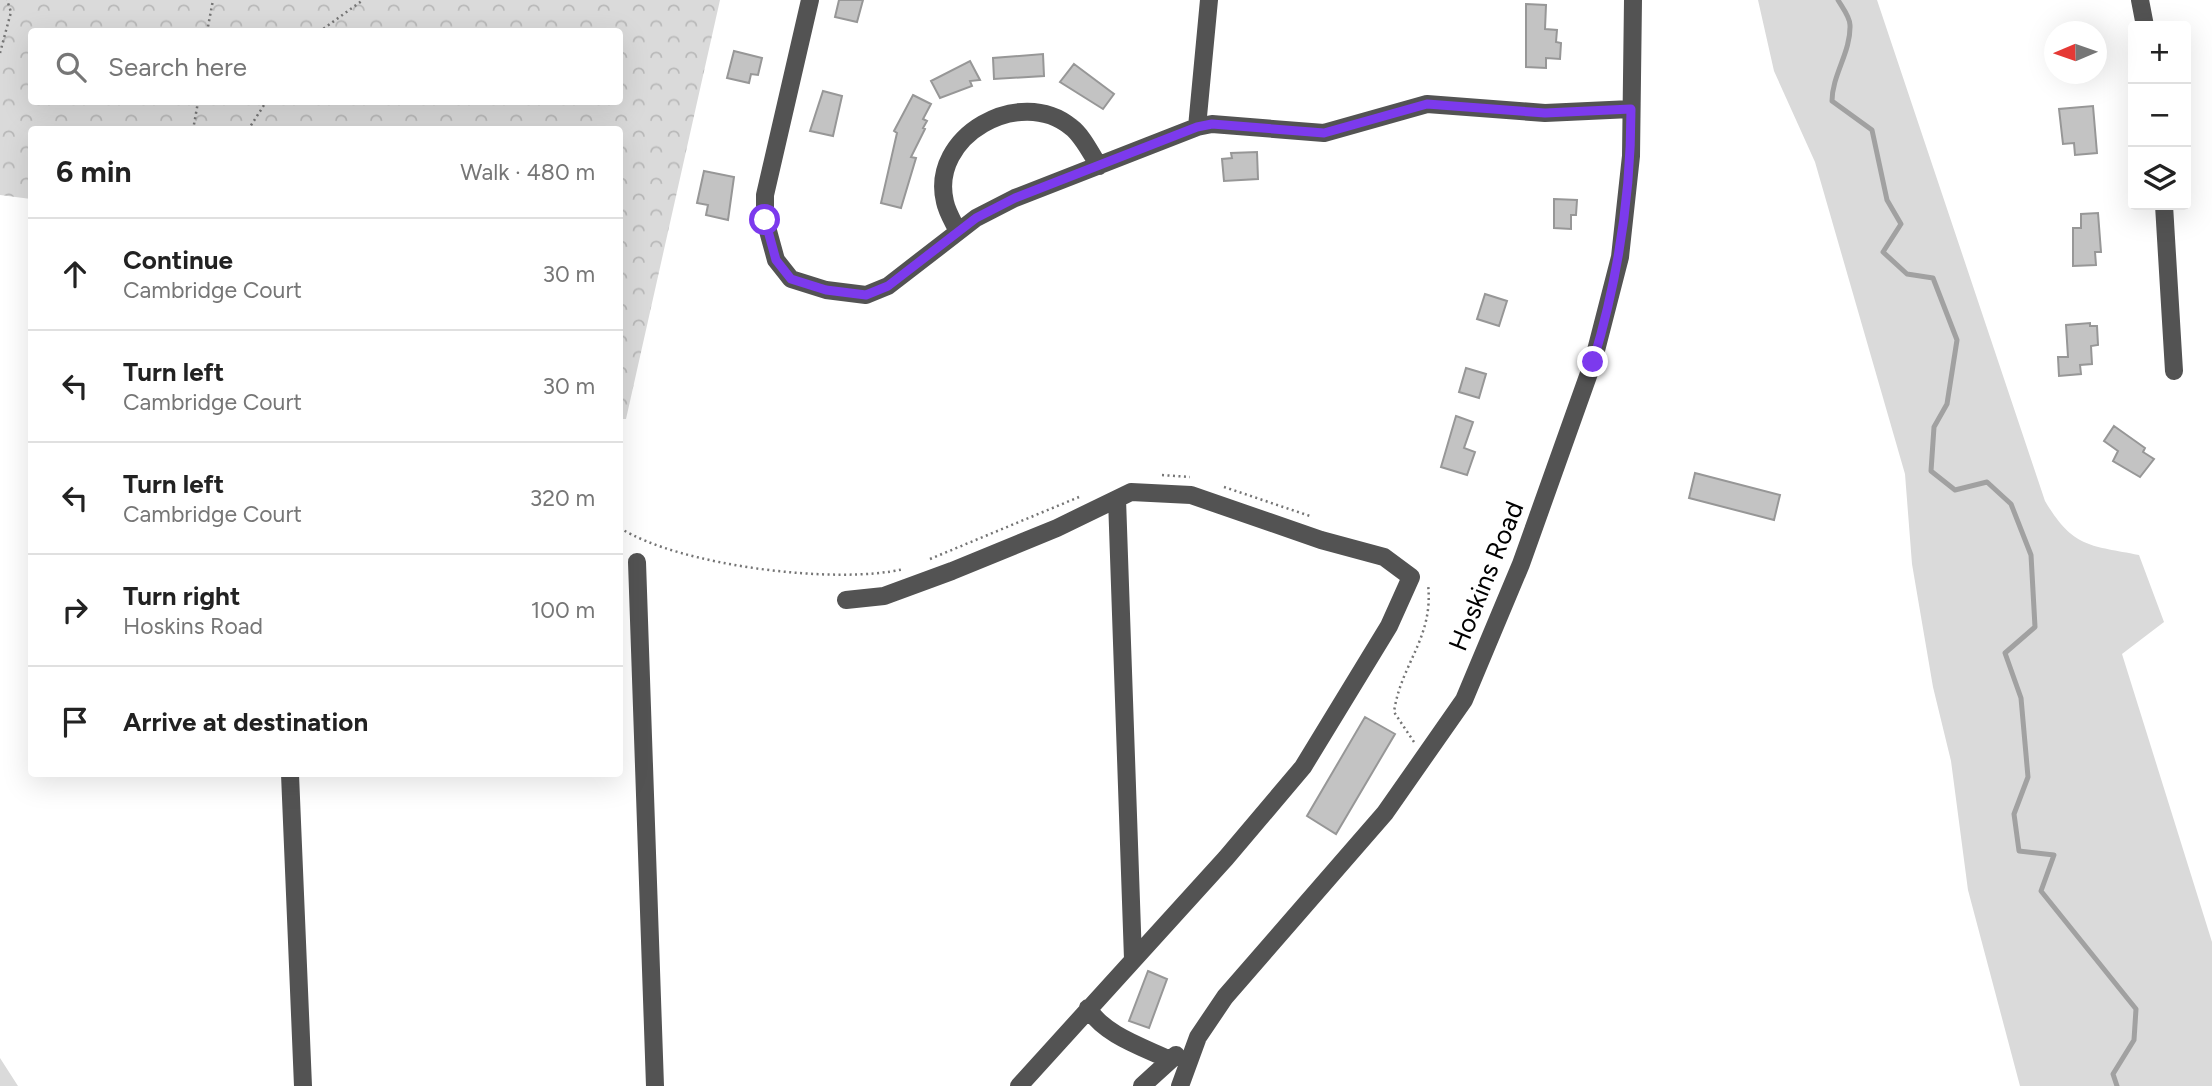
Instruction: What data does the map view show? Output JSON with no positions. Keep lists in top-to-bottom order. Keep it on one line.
{"streets":{"street":["Hoskins Road"]},"north":"left","page":{"map_buttons":["+","−"],"search":"Search here","heading":["6 min","Walk · 480 m"],"list":[["Continue","Cambridge Court","30 m"],["Turn left","Cambridge Court","30 m"],["Turn left","Cambridge Court","320 m"],["Turn right","Hoskins Road","100 m"],"Arrive at destination"]}}
